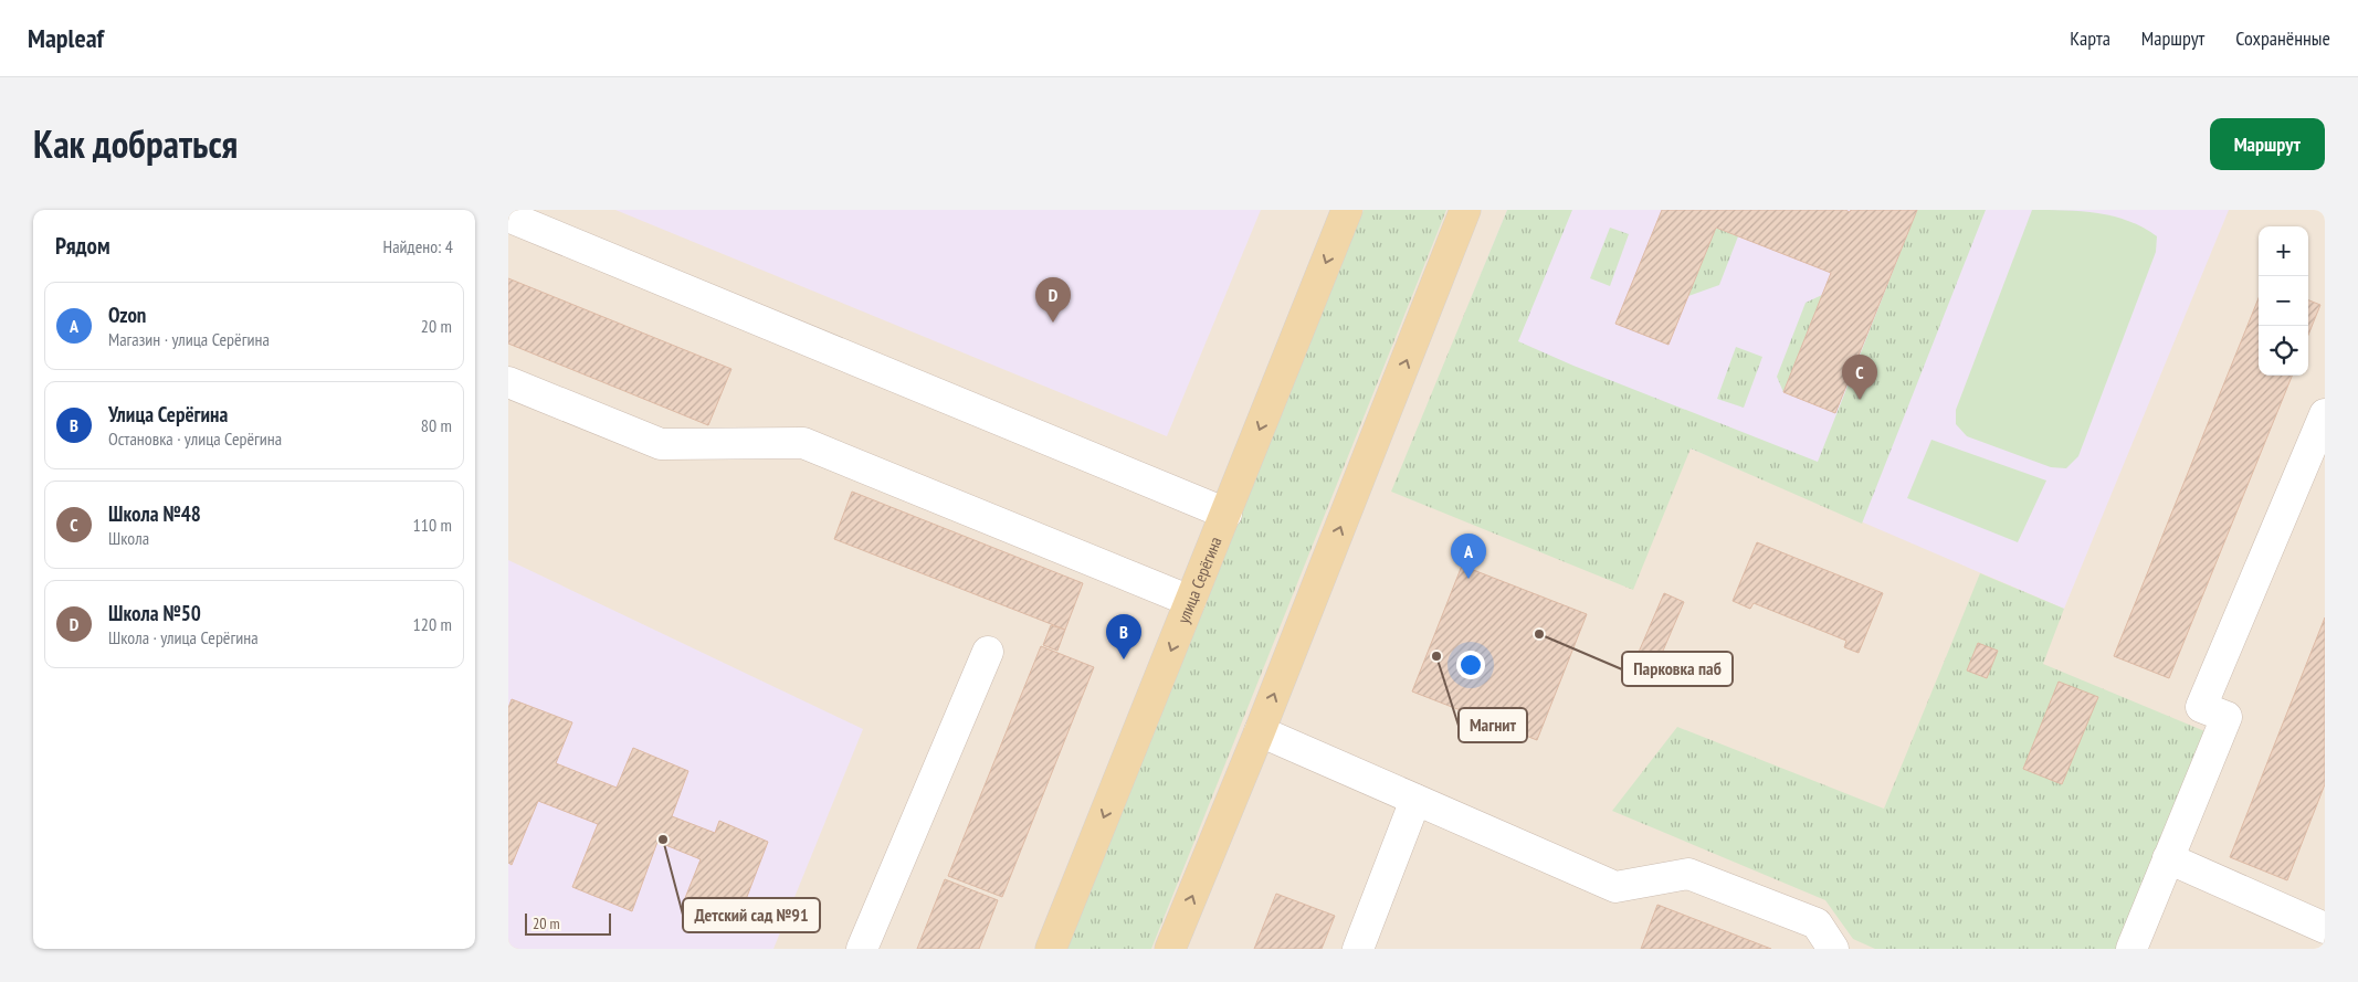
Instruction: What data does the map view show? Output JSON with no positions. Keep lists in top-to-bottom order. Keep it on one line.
{"streets":{"main road":["улица Серёгина"]},"places":["Парковка паб","Магнит","Детский сад №91"],"scale_bar":"20 m","page":{"header":"Mapleaf","nav":["Карта","Маршрут","Сохранённые"],"title":"Как добраться","buttons":"Маршрут","heading":["Рядом","Найдено: 4"],"map_buttons":["+","−"],"pins":["D","C","A","B"],"list":[{"mark":"A","name":"Ozon","note":"Магазин · улица Серёгина","value":"20 m"},{"mark":"B","name":"Улица Серёгина","note":"Остановка · улица Серёгина","value":"80 m"},{"mark":"C","name":"Школа №48","note":"Школа","value":"110 m"},{"mark":"D","name":"Школа №50","note":"Школа · улица Серёгина","value":"120 m"}],"scale":"20 m"}}
